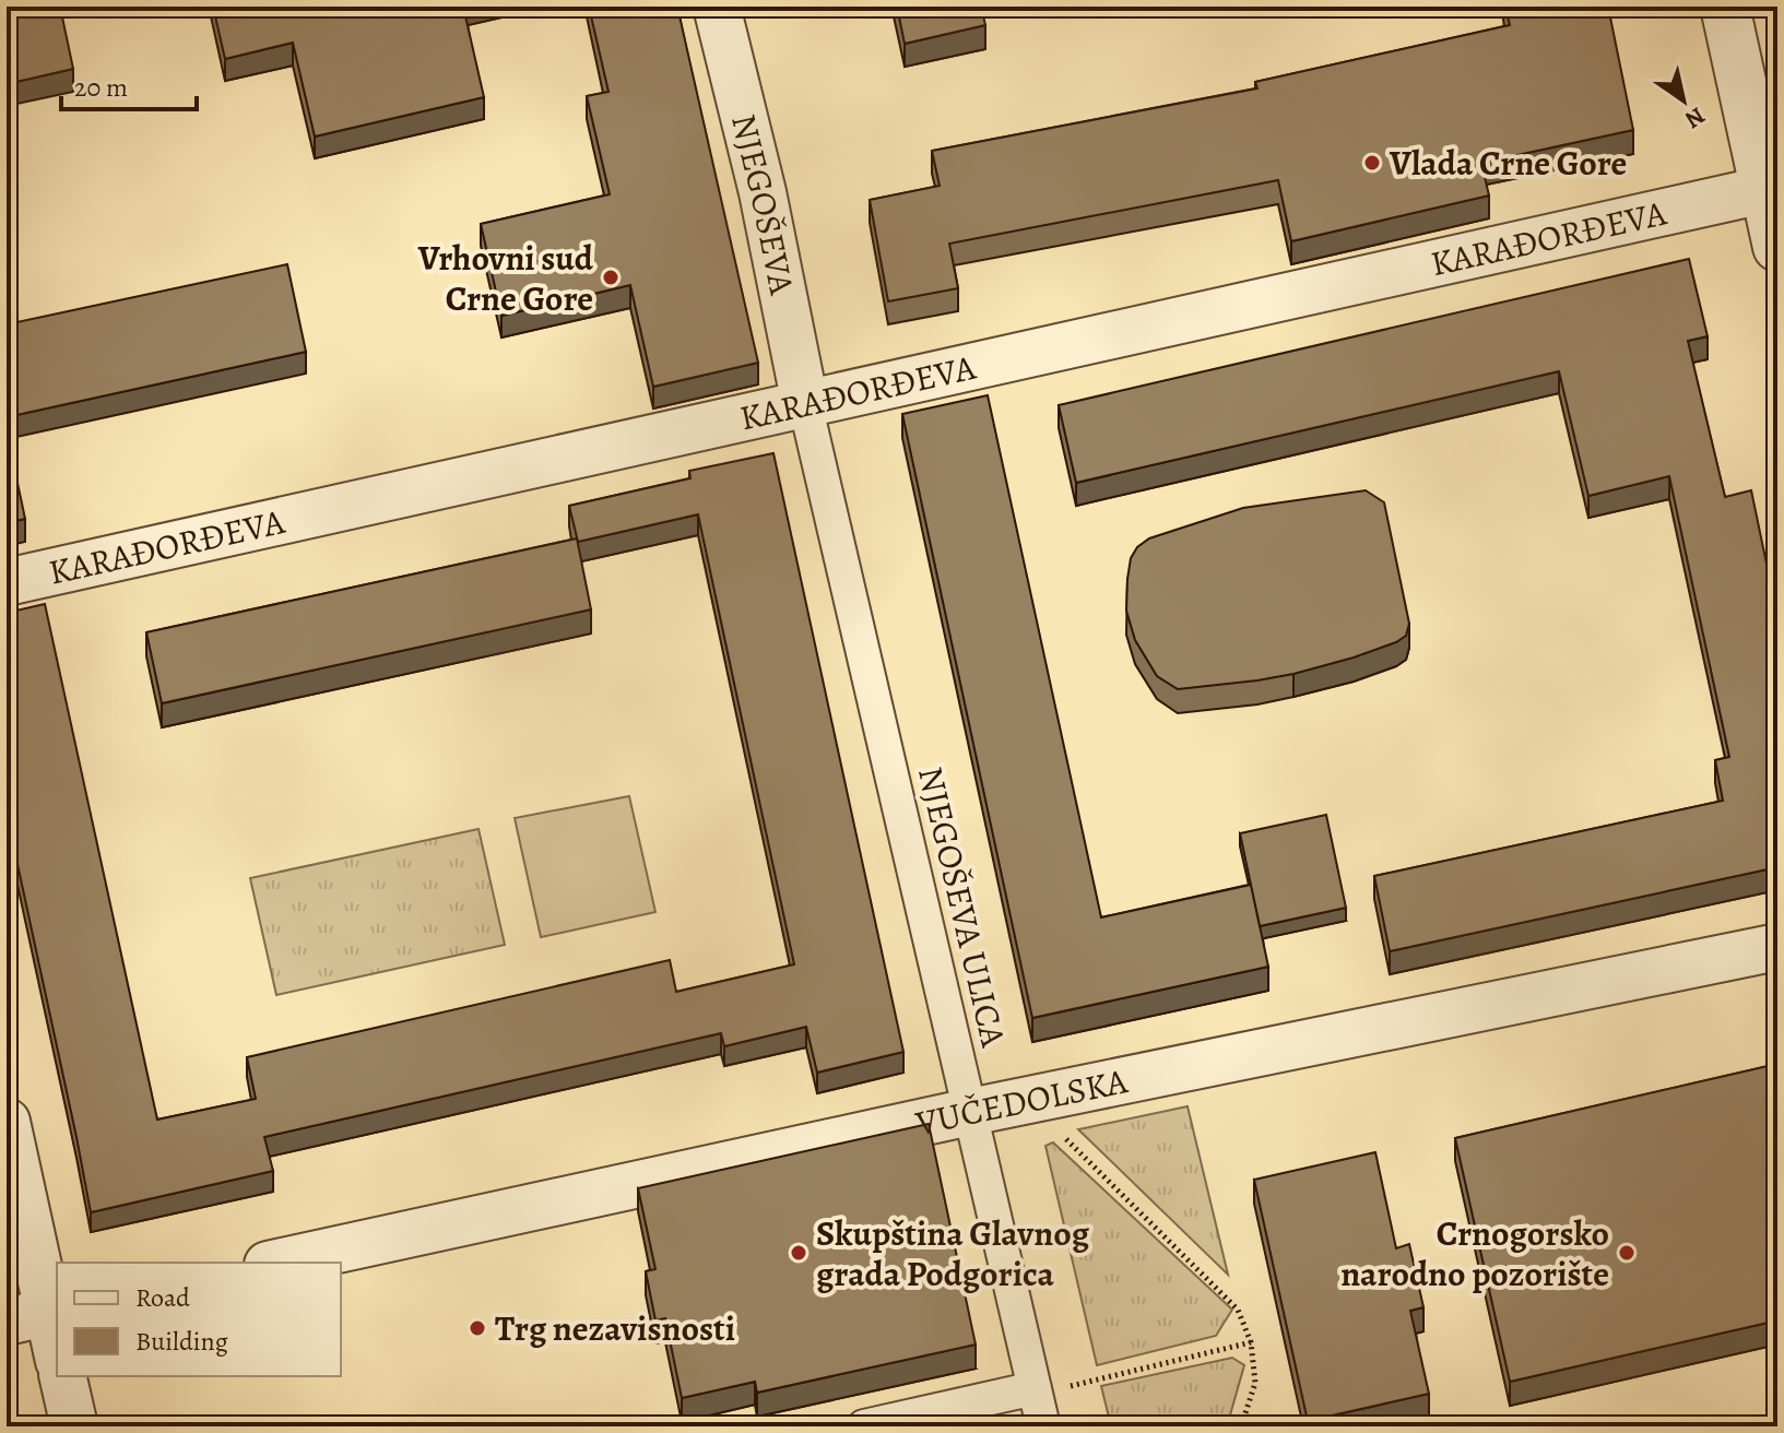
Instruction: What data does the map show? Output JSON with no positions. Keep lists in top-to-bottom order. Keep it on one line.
{"streets":{"street":["NJEGOŠEVA","KARAĐORĐEVA","NJEGOŠEVA ULICA","VUČEDOLSKA"]},"crossings":[["NJEGOŠEVA","KARAĐORĐEVA"],["NJEGOŠEVA","NJEGOŠEVA ULICA"],["KARAĐORĐEVA","NJEGOŠEVA ULICA"],["NJEGOŠEVA ULICA","VUČEDOLSKA"]],"places":["Vlada Crne Gore","Vrhovni sud Crne Gore","Skupština Glavnog grada Podgorica","Crnogorsko narodno pozorište","Trg nezavisnosti"],"legend":["Road","Building"],"scale_bar":"20 m","north":"bottom right"}
